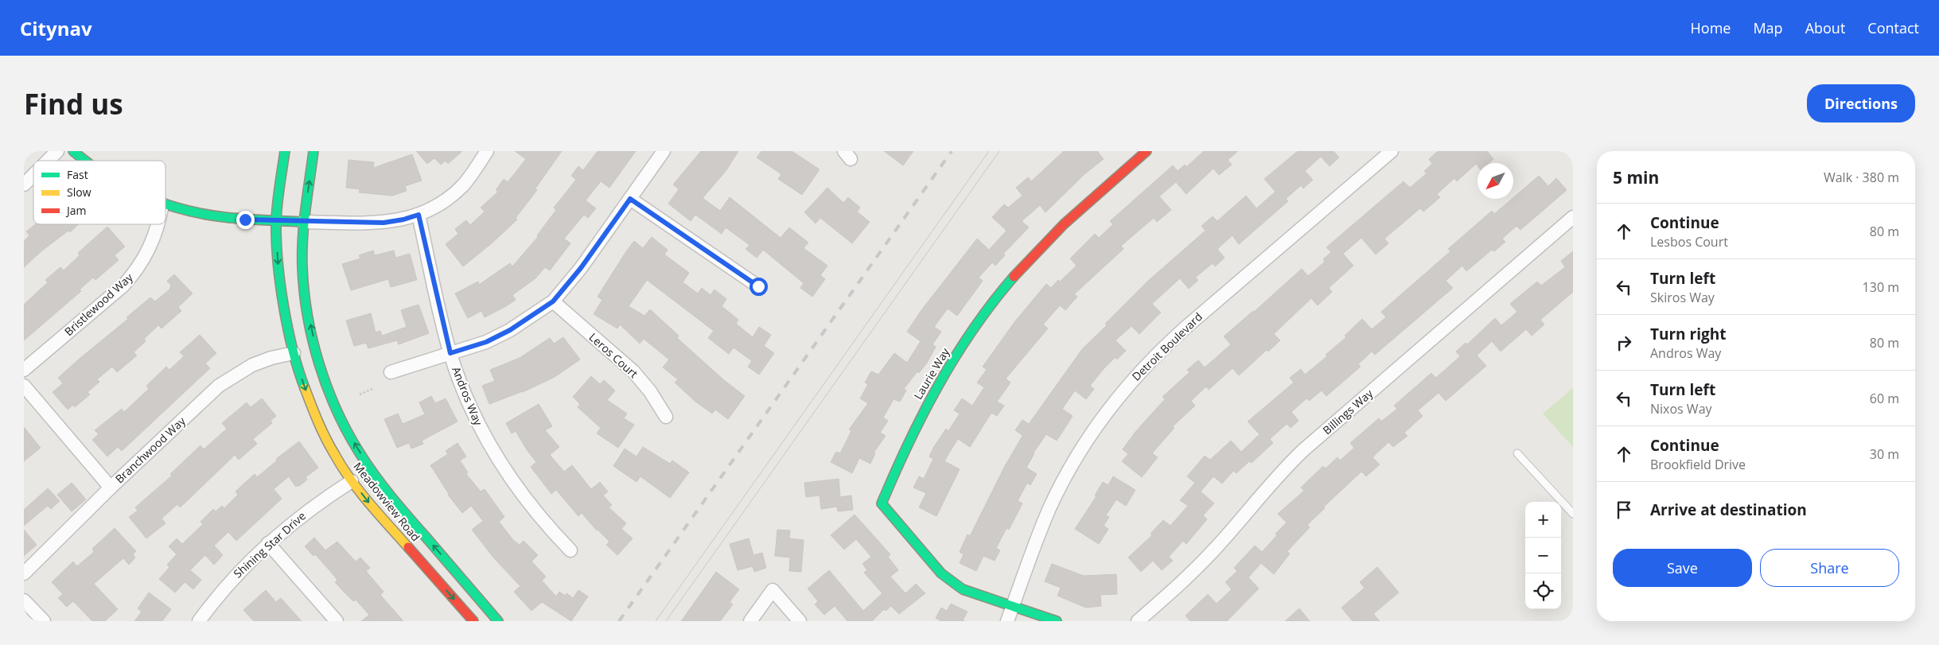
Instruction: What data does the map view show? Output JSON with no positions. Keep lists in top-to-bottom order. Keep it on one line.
{"streets":{"main road":["Laurie Way","Meadowview Road"],"street":["Bristlewood Way","Detroit Boulevard","Leros Court","Andros Way","Billings Way","Branchwood Way","Shining Star Drive"]},"crossings":[["Detroit Boulevard","Laurie Way"],["Branchwood Way","Meadowview Road"],["Meadowview Road","Shining Star Drive"]],"legend":["Fast","Slow","Jam"],"north":"bottom left","page":{"header":"Citynav","nav":["Home","Map","About","Contact"],"buttons":["Directions",["Save","Share"]],"title":"Find us","heading":["5 min","Walk · 380 m"],"list":[["Continue","Lesbos Court","80 m"],["Turn left","Skiros Way","130 m"],["Turn right","Andros Way","80 m"],["Turn left","Nixos Way","60 m"],["Continue","Brookfield Drive","30 m"],"Arrive at destination"],"map_buttons":["+","−"]}}
